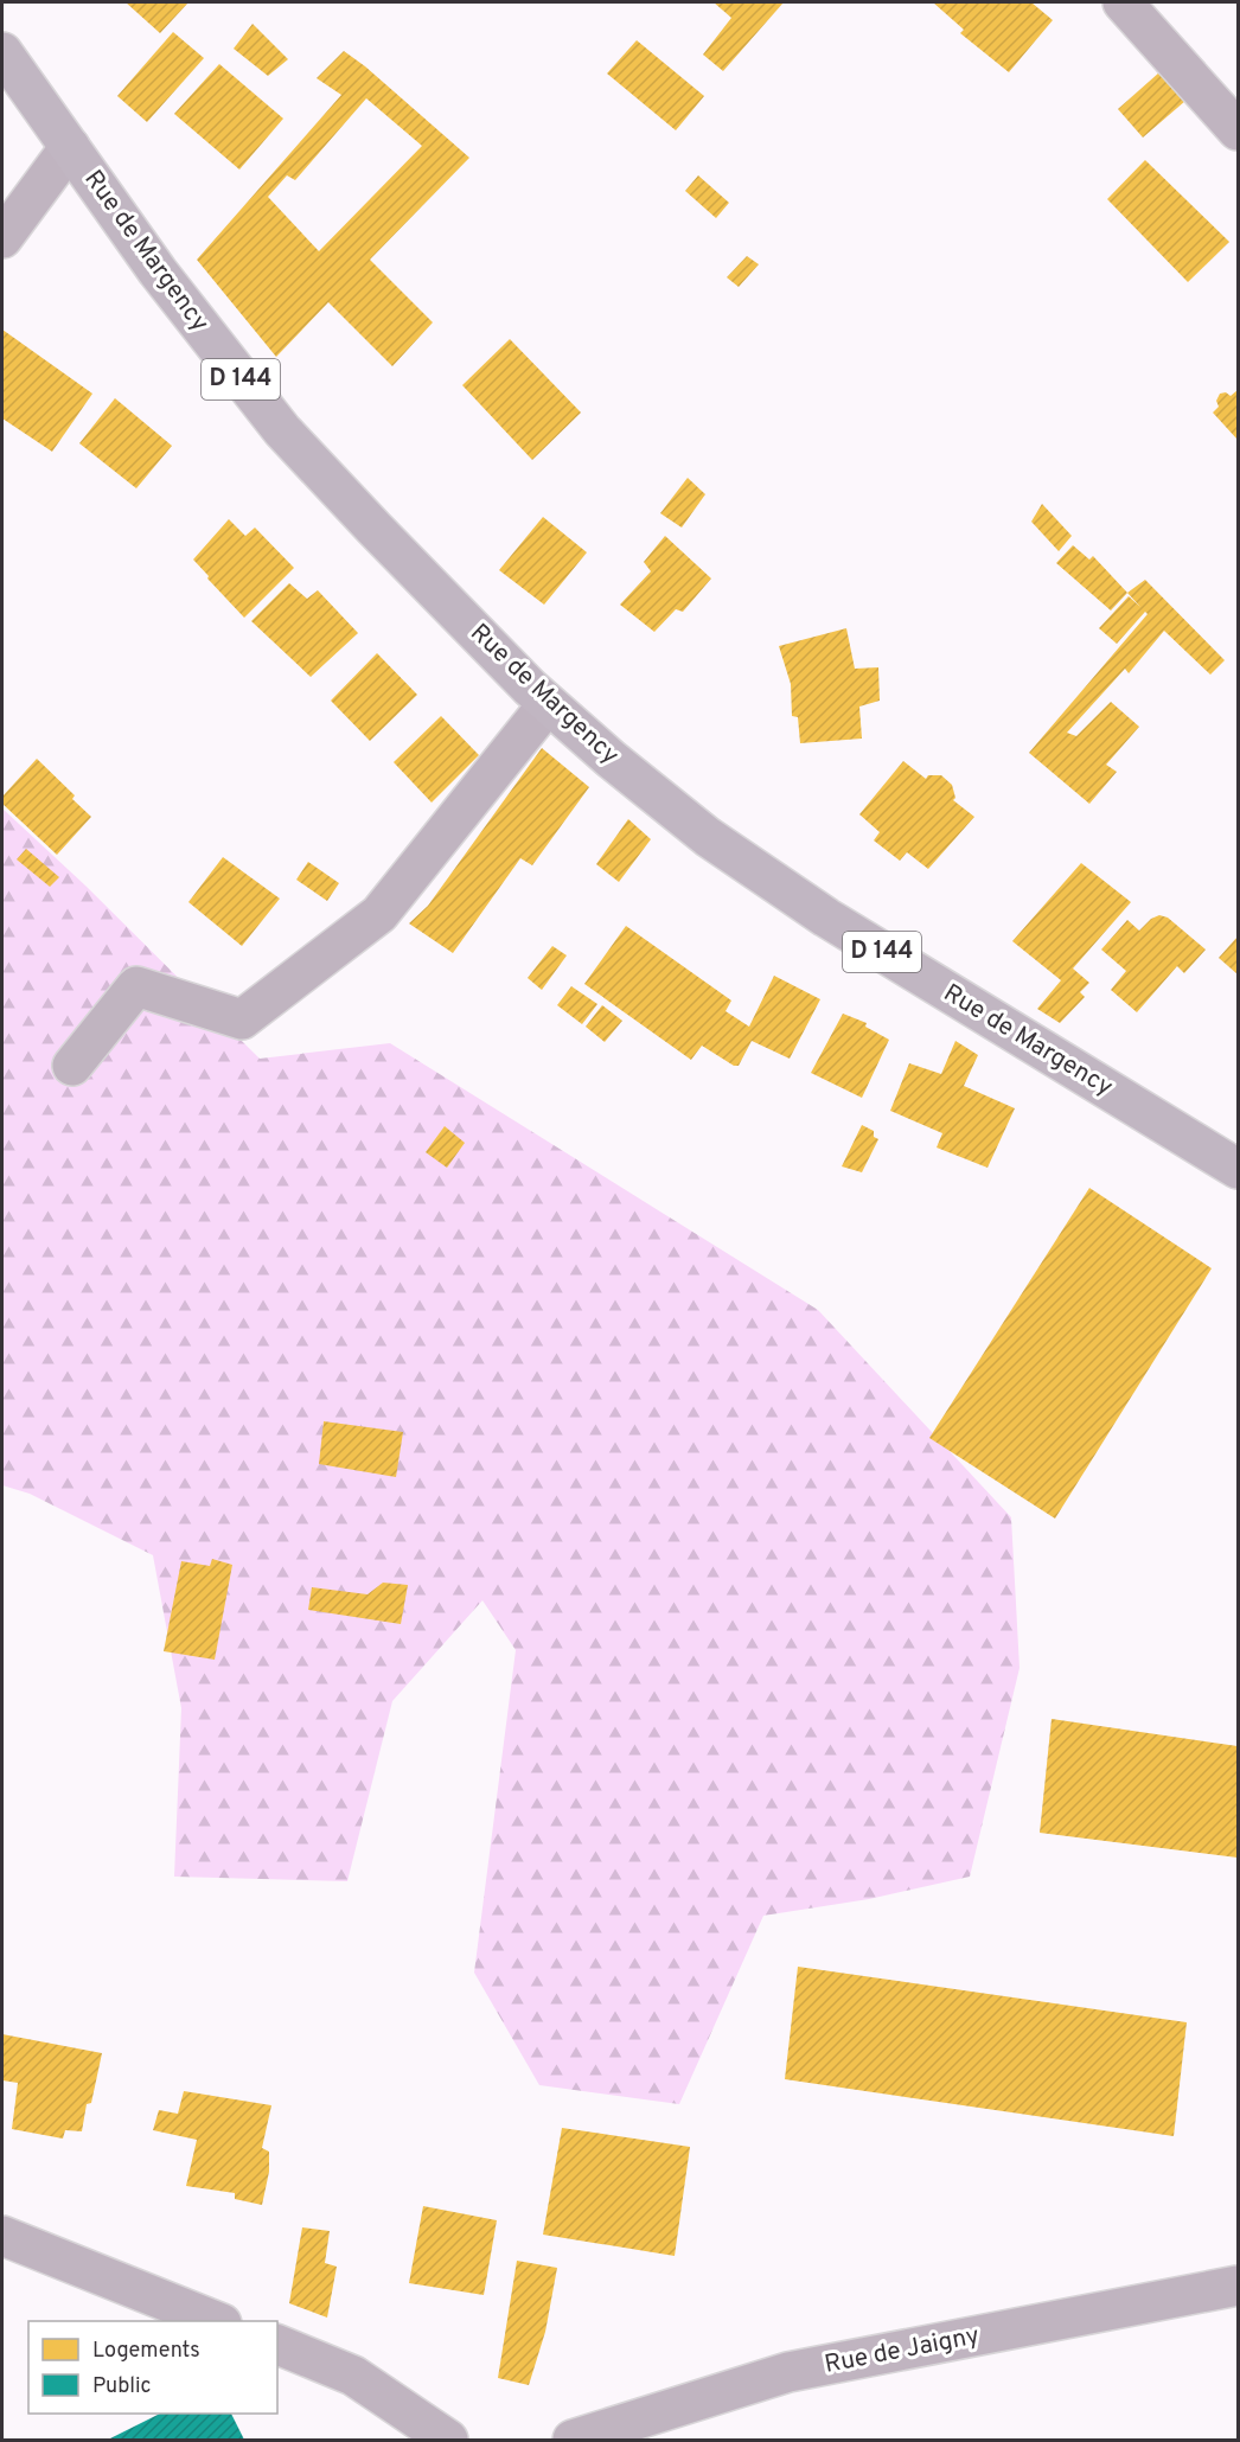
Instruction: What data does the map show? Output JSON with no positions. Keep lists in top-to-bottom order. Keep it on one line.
{"streets":{"main road":["Rue de Margency","D 144"],"street":["Rue de Jaigny"]},"legend":["Logements","Public"]}
